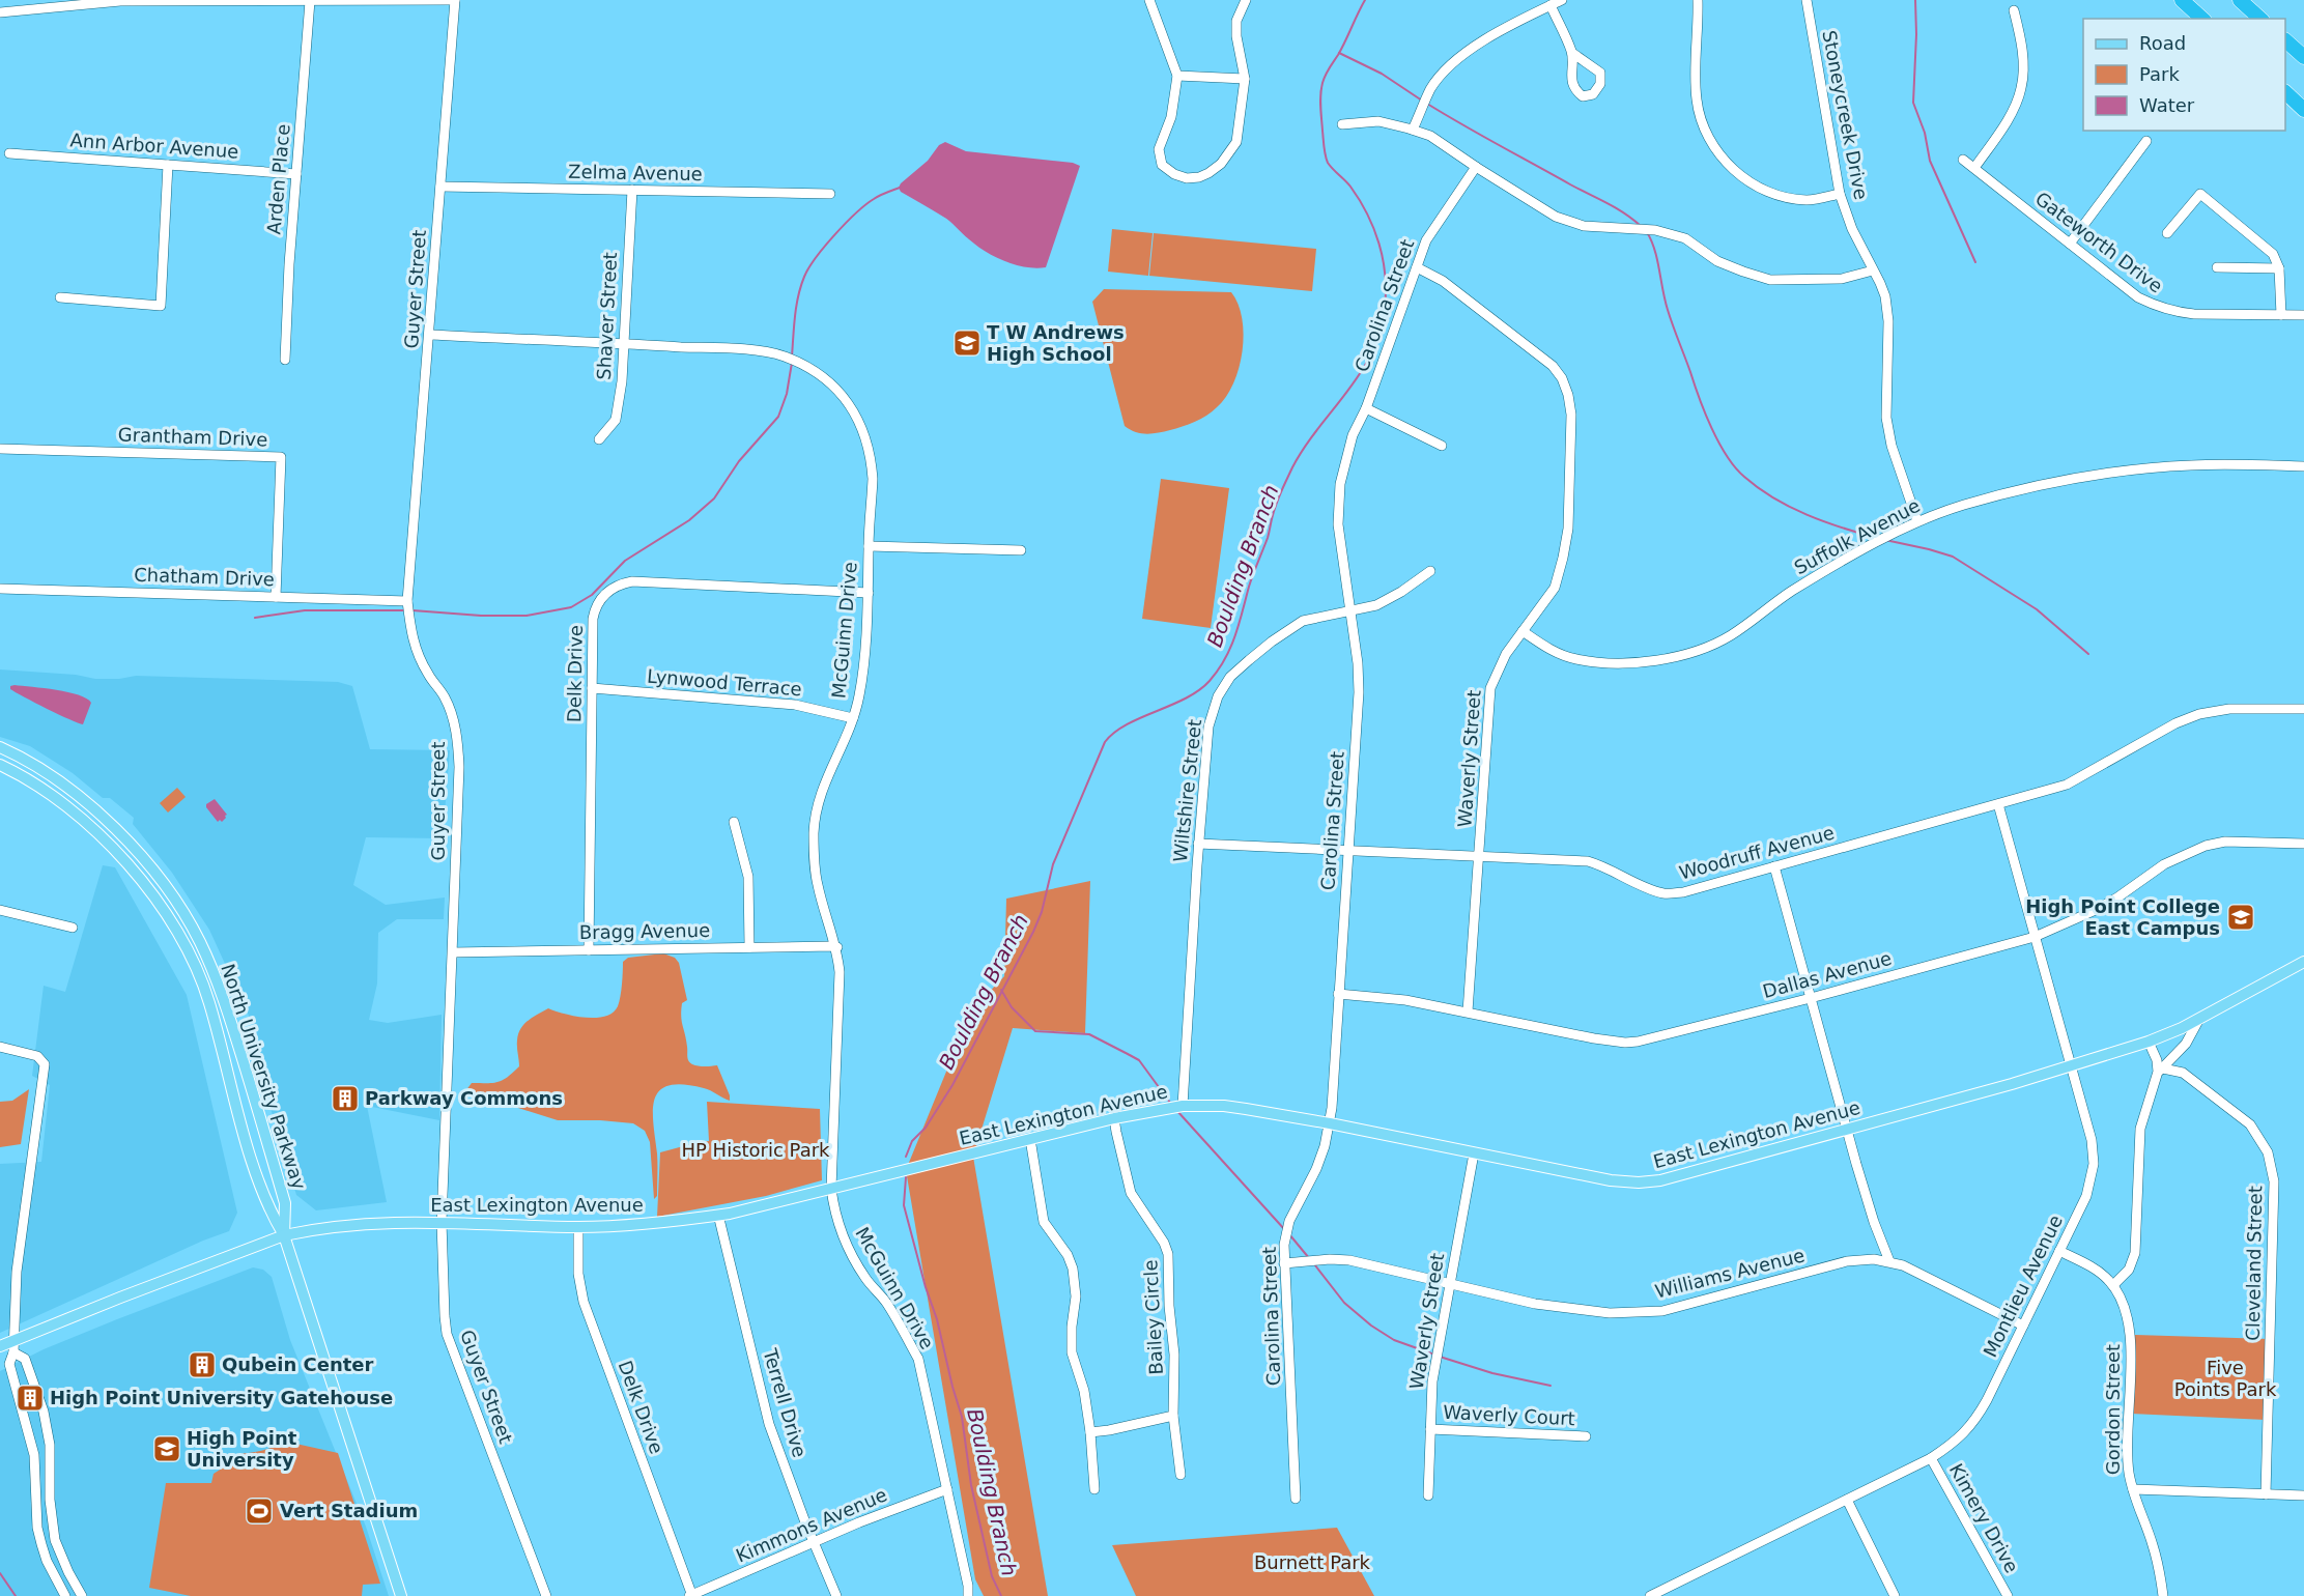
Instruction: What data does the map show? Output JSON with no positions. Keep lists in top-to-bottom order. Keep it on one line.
{"streets":{"main road":["North University Parkway","East Lexington Avenue"],"street":["Stoneycreek Drive","Ann Arbor Avenue","Zelma Avenue","Arden Place","Gateworth Drive","Guyer Street","Carolina Street","Shaver Street","Grantham Drive","Suffolk Avenue","Chatham Drive","McGuinn Drive","Delk Drive","Lynwood Terrace","Waverly Street","Wiltshire Street","Woodruff Avenue","Bragg Avenue","Dallas Avenue","Cleveland Street","Williams Avenue","Montlieu Avenue","Bailey Circle","Terrell Drive","Gordon Street","Waverly Court","Kimery Drive","Kimmons Avenue"]},"crossings":[["Stoneycreek Drive","Suffolk Avenue"],["Ann Arbor Avenue","Arden Place"],["Zelma Avenue","Guyer Street"],["Zelma Avenue","Shaver Street"],["Guyer Street","Chatham Drive"],["Guyer Street","McGuinn Drive"],["Guyer Street","Bragg Avenue"],["Guyer Street","East Lexington Avenue"],["Carolina Street","Waverly Street"],["Carolina Street","Wiltshire Street"],["Carolina Street","Woodruff Avenue"],["Carolina Street","Dallas Avenue"],["Carolina Street","East Lexington Avenue"],["Carolina Street","Williams Avenue"],["Shaver Street","McGuinn Drive"],["Grantham Drive","Chatham Drive"],["Suffolk Avenue","Waverly Street"],["McGuinn Drive","Delk Drive"],["McGuinn Drive","Lynwood Terrace"],["McGuinn Drive","Bragg Avenue"],["McGuinn Drive","East Lexington Avenue"],["McGuinn Drive","Kimmons Avenue"],["Delk Drive","Lynwood Terrace"],["Delk Drive","Bragg Avenue"],["Delk Drive","East Lexington Avenue"],["Delk Drive","Kimmons Avenue"],["Waverly Street","Woodruff Avenue"],["Waverly Street","Dallas Avenue"],["Waverly Street","East Lexington Avenue"],["Waverly Street","Williams Avenue"],["Waverly Street","Waverly Court"],["Wiltshire Street","Woodruff Avenue"],["Wiltshire Street","East Lexington Avenue"],["Woodruff Avenue","Montlieu Avenue"],["Dallas Avenue","Montlieu Avenue"],["North University Parkway","East Lexington Avenue"],["East Lexington Avenue","Montlieu Avenue"],["East Lexington Avenue","Bailey Circle"],["East Lexington Avenue","Terrell Drive"],["Williams Avenue","Montlieu Avenue"],["Montlieu Avenue","Gordon Street"],["Montlieu Avenue","Kimery Drive"],["Terrell Drive","Kimmons Avenue"]],"water":["Boulding Branch"],"parks":["HP Historic Park","Five Points Park","Burnett Park"],"places":{"school or university":["T W Andrews High School","High Point College East Campus","High Point University"],"building":["Parkway Commons","Qubein Center","High Point University Gatehouse"],"sports":["Vert Stadium"]},"legend":["Road","Park","Water"]}
